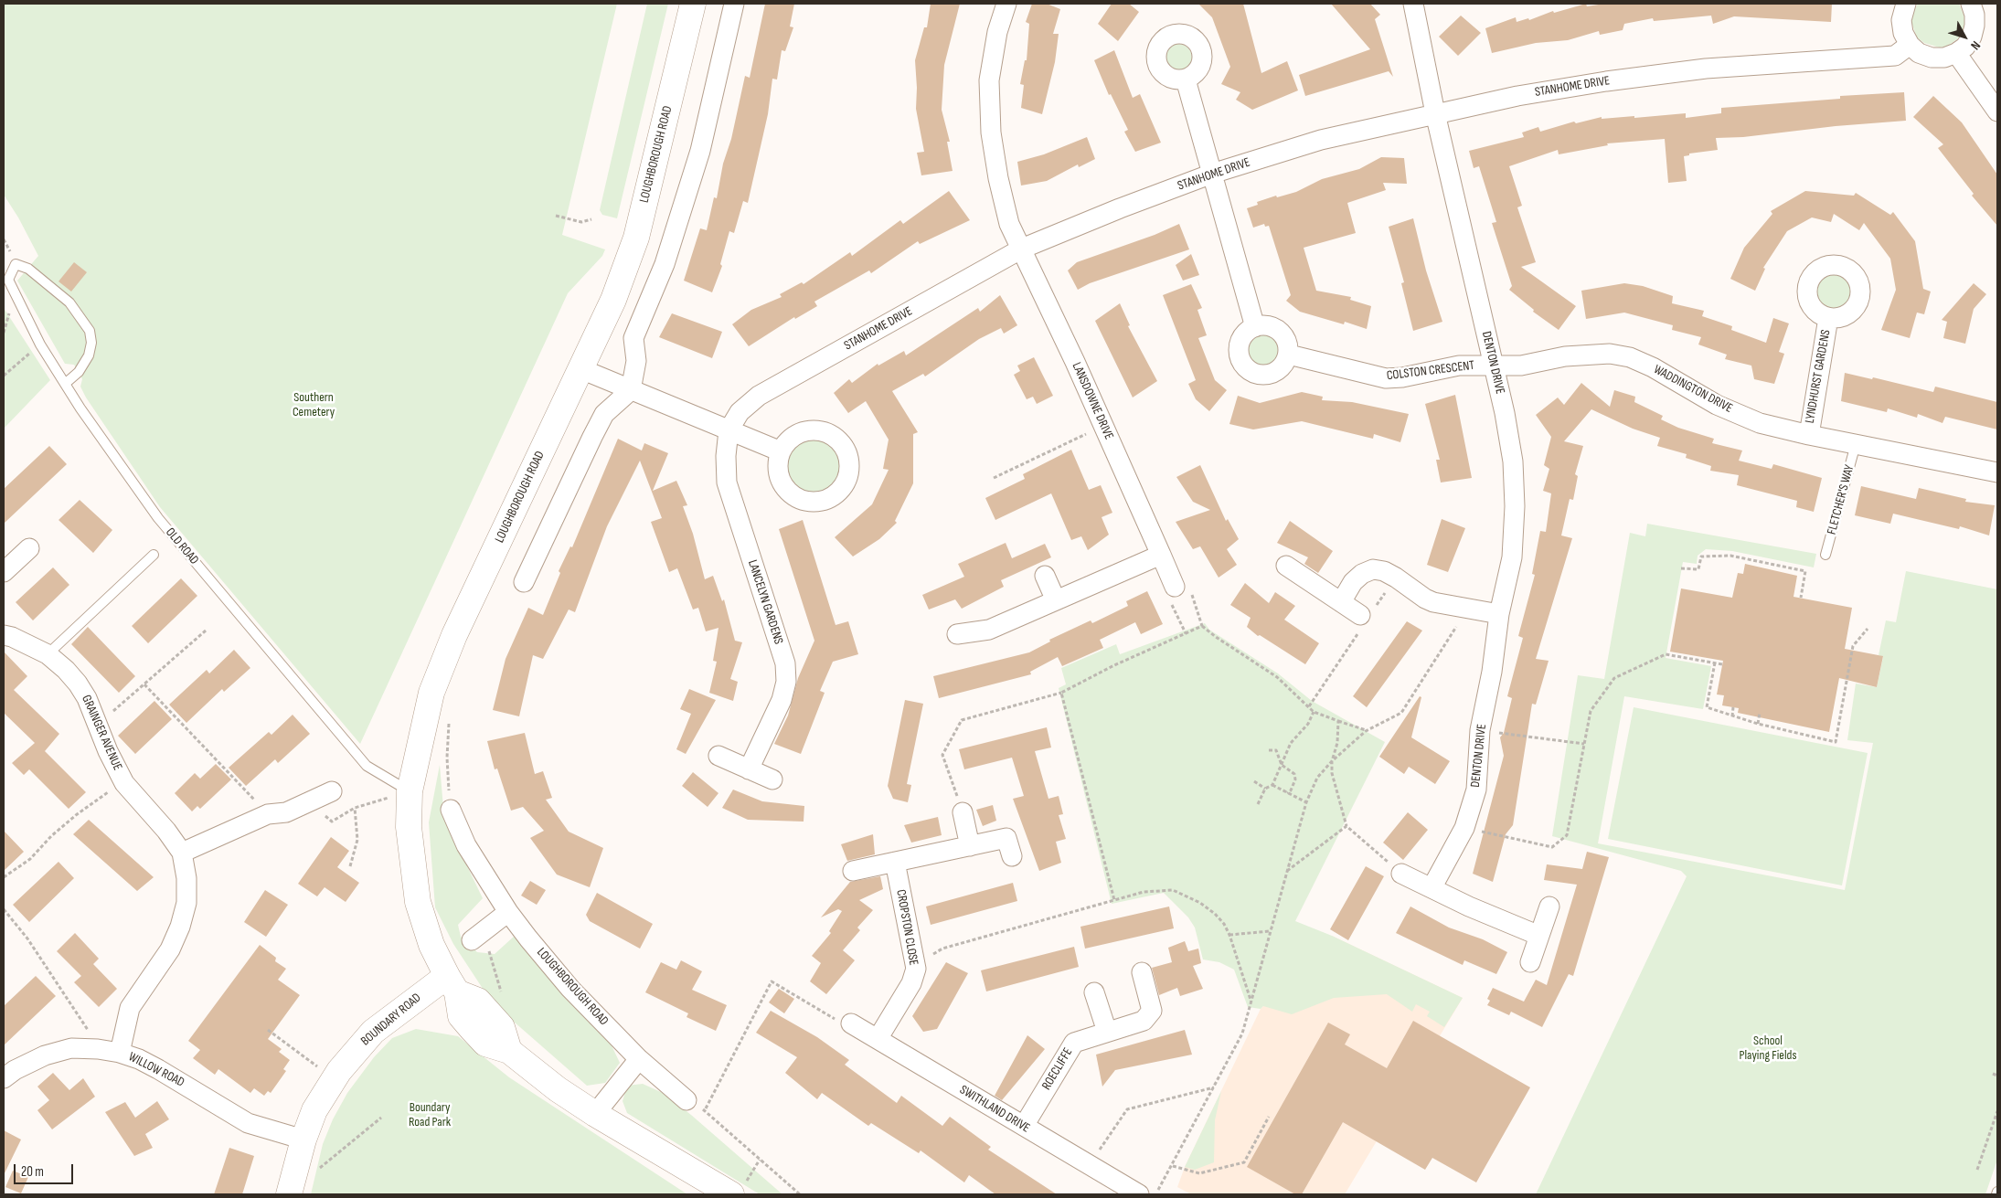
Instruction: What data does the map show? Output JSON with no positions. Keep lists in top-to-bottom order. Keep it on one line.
{"streets":{"main road":["LOUGHBOROUGH ROAD","BOUNDARY ROAD"],"street":["STANHOME DRIVE","DENTON DRIVE","COLSTON CRESCENT","LYNDHURST GARDENS","WADDINGTON DRIVE","LANSDOWNE DRIVE","LANCELYN GARDENS","GRAINGER AVENUE","CROPSTON CLOSE","ROECLIFFE","WILLOW ROAD","SWITHLAND DRIVE"],"lane":["FLETCHER'S WAY","OLD ROAD"]},"crossings":[["STANHOME DRIVE","DENTON DRIVE"],["STANHOME DRIVE","LANSDOWNE DRIVE"],["STANHOME DRIVE","LANCELYN GARDENS"],["LOUGHBOROUGH ROAD","OLD ROAD"],["LOUGHBOROUGH ROAD","BOUNDARY ROAD"],["DENTON DRIVE","COLSTON CRESCENT"],["DENTON DRIVE","WADDINGTON DRIVE"],["COLSTON CRESCENT","WADDINGTON DRIVE"],["LYNDHURST GARDENS","WADDINGTON DRIVE"],["WADDINGTON DRIVE","FLETCHER'S WAY"],["GRAINGER AVENUE","WILLOW ROAD"],["CROPSTON CLOSE","SWITHLAND DRIVE"],["BOUNDARY ROAD","WILLOW ROAD"],["ROECLIFFE","SWITHLAND DRIVE"]],"parks":["Southern Cemetery","School Playing Fields","Boundary Road Park"],"scale_bar":"20 m","north":"bottom right"}
